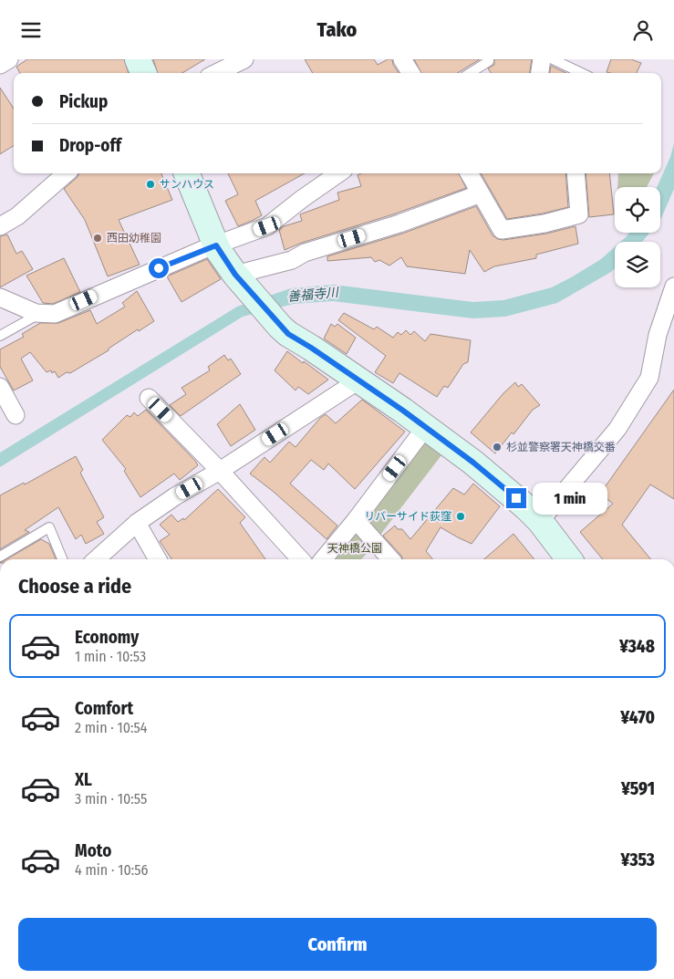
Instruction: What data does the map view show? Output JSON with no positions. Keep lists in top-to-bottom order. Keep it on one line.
{"water":["善福寺川"],"parks":["天神橋公園"],"places":["サンハウス","西田幼稚園","杉並警察署天神橋交番","リバーサイド荻窪"],"page":{"header":"Tako","banner":["Pickup","Drop-off"],"bubble":"1 min","heading":"Choose a ride","list":[{"name":"Economy","note":"1 min · 10:53","value":"¥348"},{"name":"Comfort","note":"2 min · 10:54","value":"¥470"},{"name":"XL","note":"3 min · 10:55","value":"¥591"},{"name":"Moto","note":"4 min · 10:56","value":"¥353"}],"buttons":"Confirm"}}
